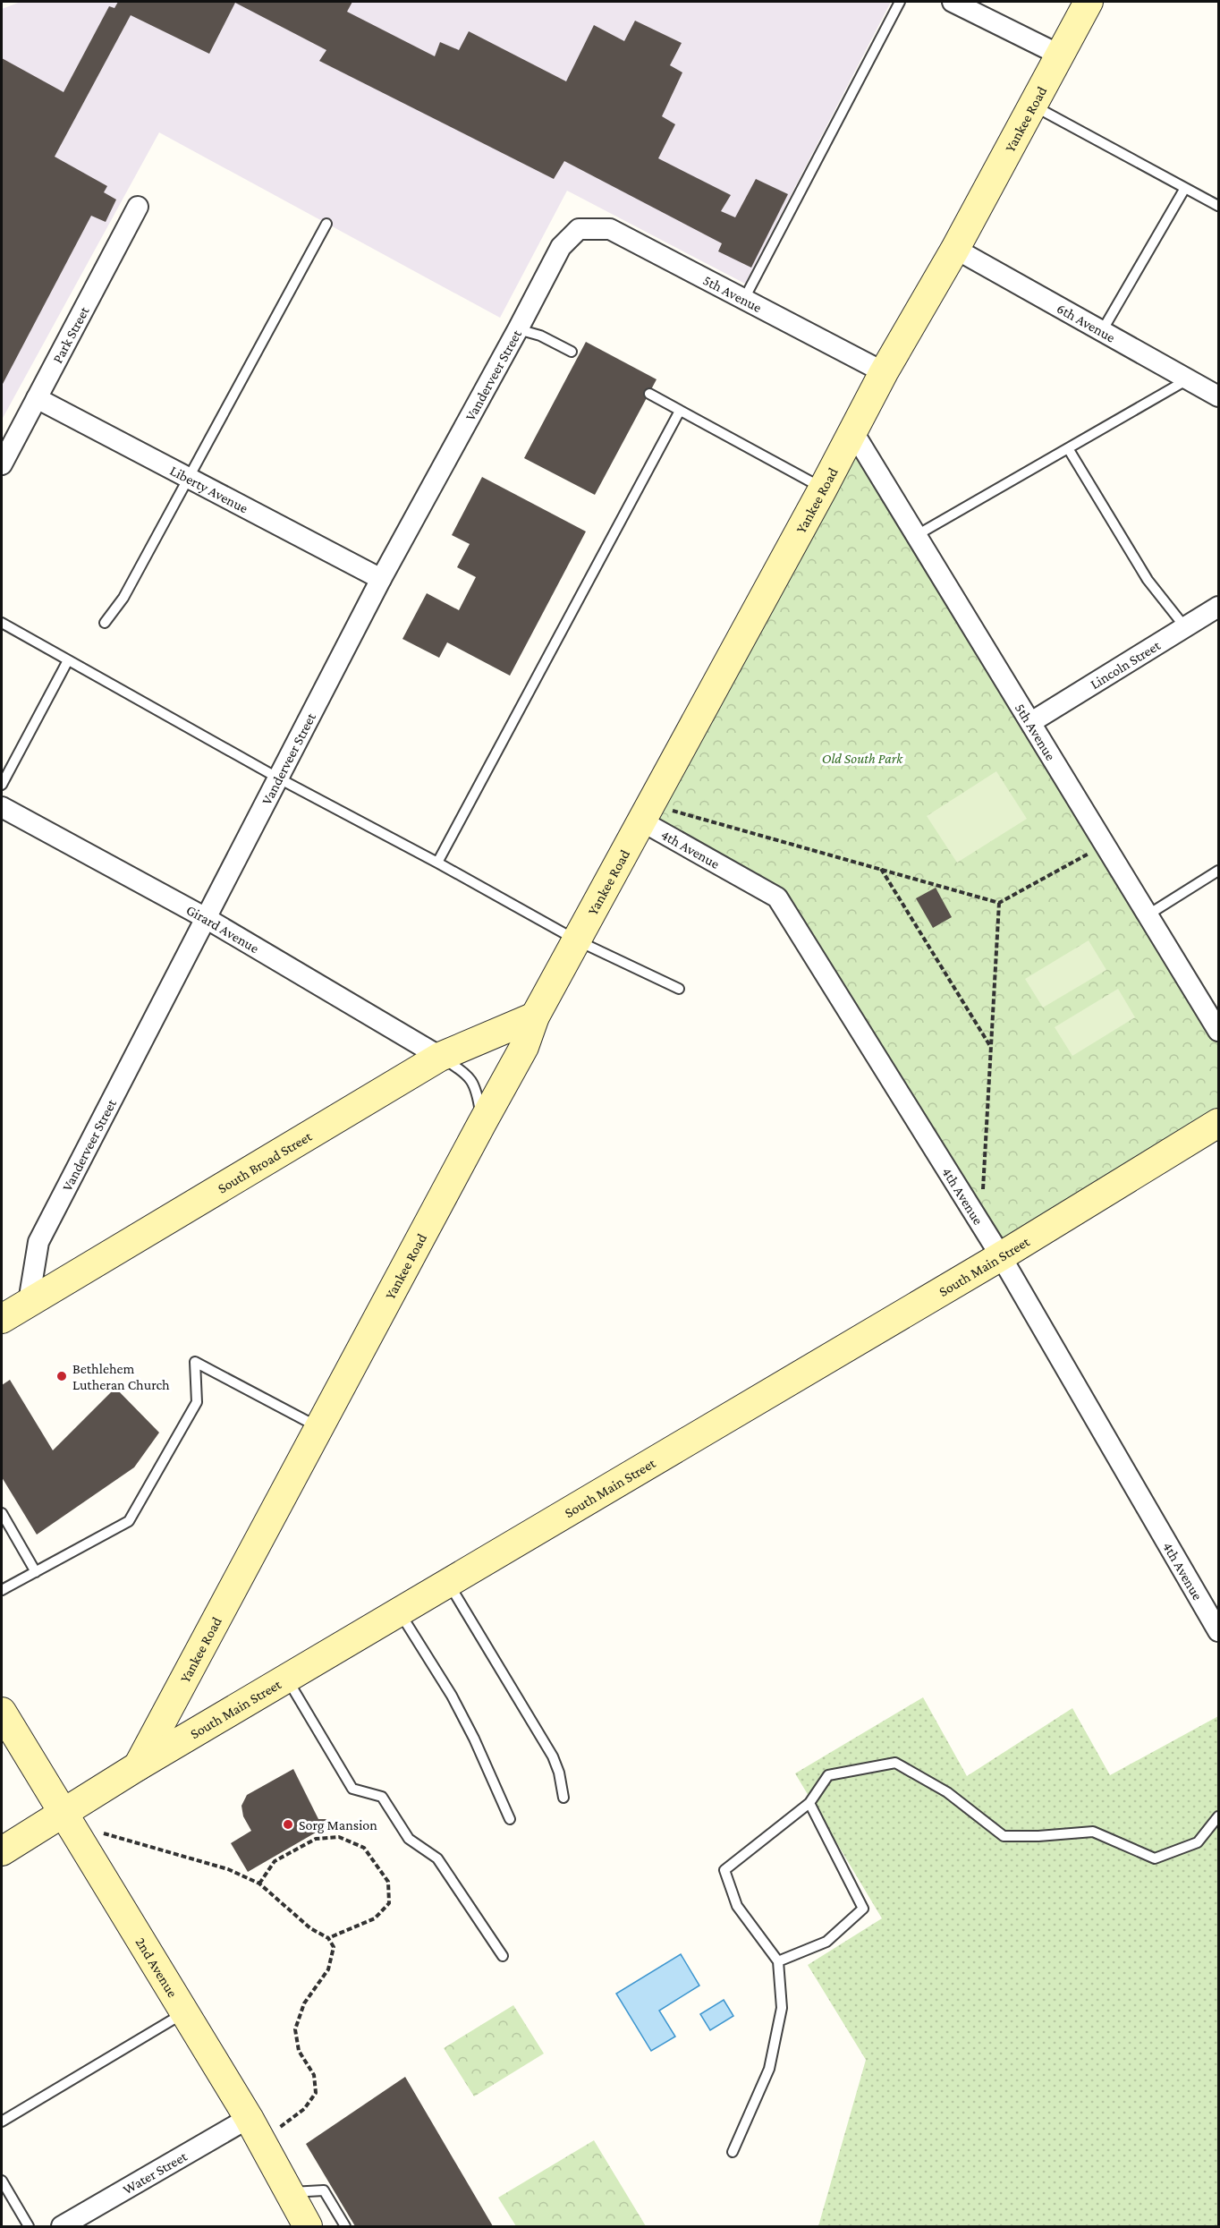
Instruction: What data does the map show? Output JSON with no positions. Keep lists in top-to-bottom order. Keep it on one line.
{"streets":{"street":["Yankee Road","5th Avenue","6th Avenue","Park Street","Vanderveer Street","Liberty Avenue","Lincoln Street","4th Avenue","Girard Avenue","South Broad Street","South Main Street","2nd Avenue","Water Street"]},"crossings":[["Yankee Road","5th Avenue"],["Yankee Road","6th Avenue"],["Yankee Road","4th Avenue"],["Yankee Road","South Broad Street"],["Yankee Road","South Main Street"],["5th Avenue","Vanderveer Street"],["5th Avenue","Lincoln Street"],["Park Street","Liberty Avenue"],["Vanderveer Street","Liberty Avenue"],["Vanderveer Street","Girard Avenue"],["Vanderveer Street","South Broad Street"],["4th Avenue","South Main Street"],["Girard Avenue","South Broad Street"],["South Main Street","2nd Avenue"],["2nd Avenue","Water Street"]],"parks":["Old South Park"],"places":["Bethlehem Lutheran Church","Sorg Mansion"]}
